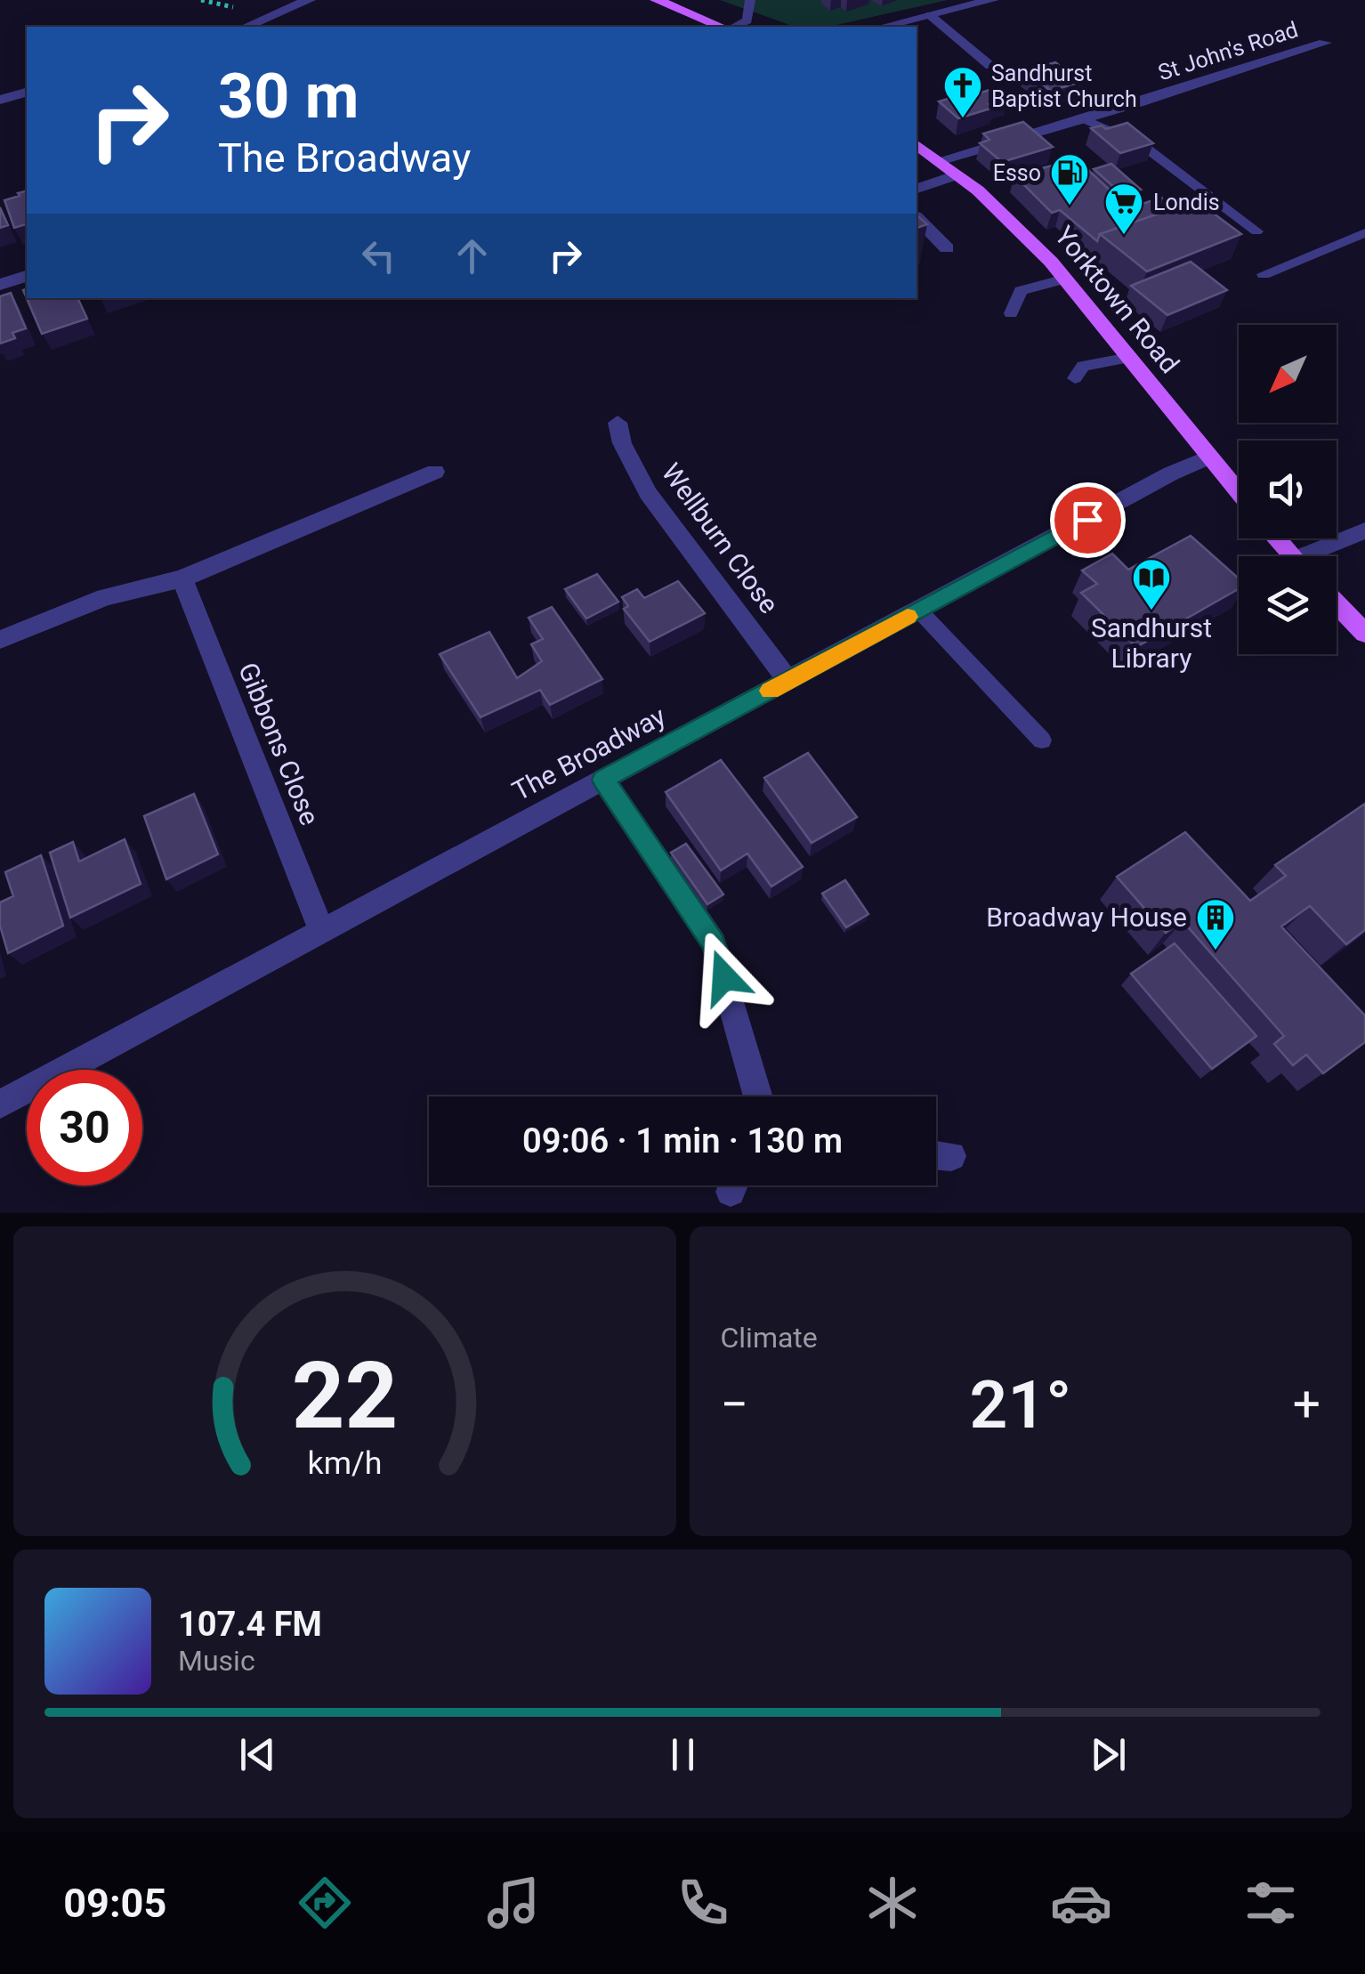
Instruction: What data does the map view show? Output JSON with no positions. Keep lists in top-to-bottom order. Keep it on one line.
{"streets":{"main road":["Yorktown Road"],"street":["St John's Road","Wellburn Close","Gibbons Close","The Broadway"]},"crossings":[["St John's Road","Yorktown Road"],["Yorktown Road","The Broadway"],["Wellburn Close","The Broadway"],["Gibbons Close","The Broadway"]],"places":{"church":["Sandhurst Baptist Church"],"fuel station":["Esso"],"supermarket":["Londis"],"library":["Sandhurst Library"],"building":["Broadway House"]},"north":"bottom left","page":{"turn":["30 m","The Broadway"],"limit":"30","trip":"09:06 · 1 min · 130 m","tile":"Climate","heat":["−","21°","+"],"song":["107.4 FM","Music"],"tabs":"09:05","gauge":["22","km/h"]}}
